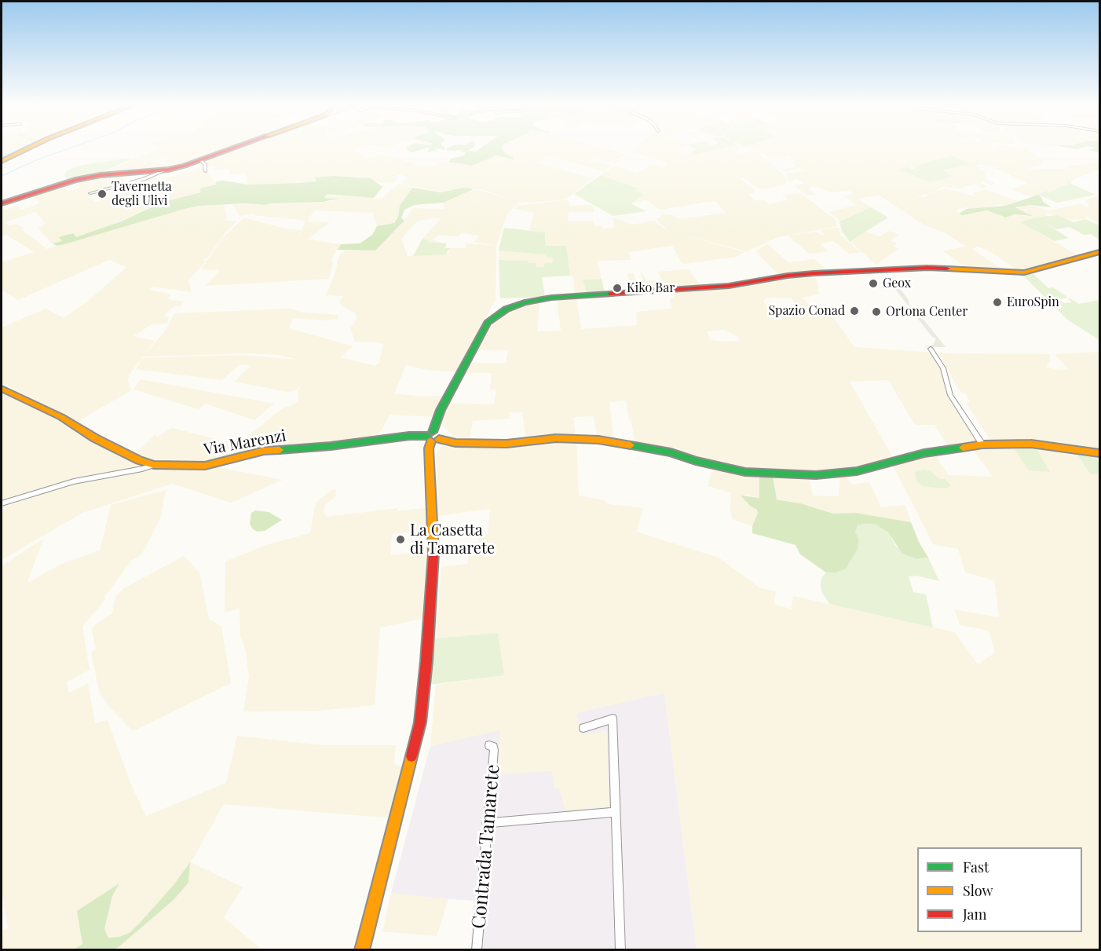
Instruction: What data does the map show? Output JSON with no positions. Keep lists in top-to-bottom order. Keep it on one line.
{"streets":{"main road":["Via Marenzi"],"street":["Contrada Tamarete"]},"places":["Tavernetta degli Ulivi","Geox","Kiko Bar","EuroSpin","Spazio Conad","Ortona Center","La Casetta di Tamarete"],"legend":["Fast","Slow","Jam"]}
